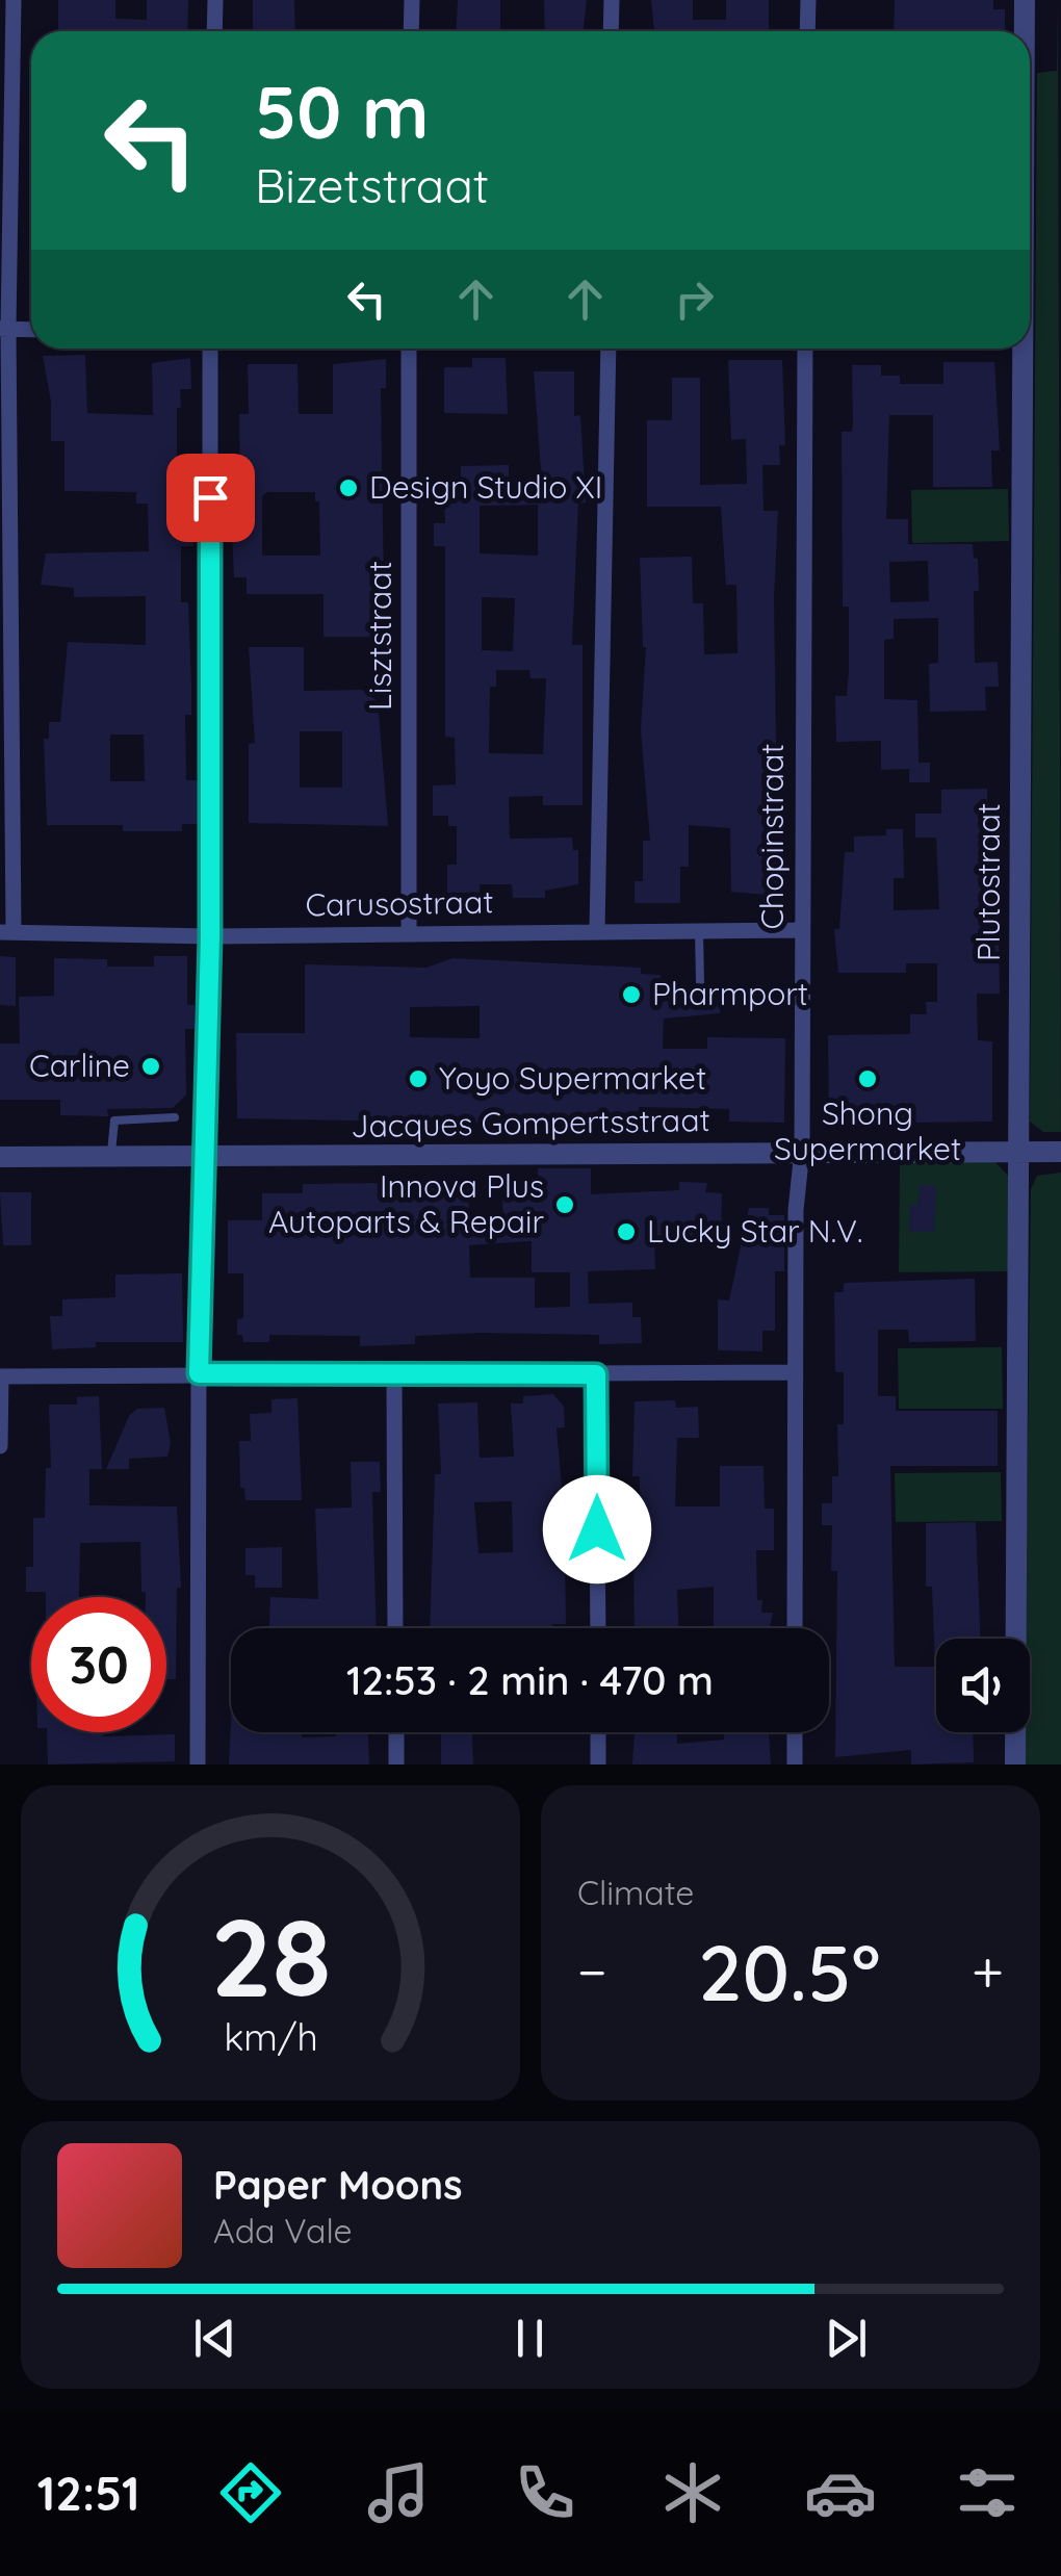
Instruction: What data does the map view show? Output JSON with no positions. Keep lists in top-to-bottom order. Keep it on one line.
{"streets":{"street":["Lisztstraat","Chopinstraat","Plutostraat","Carusostraat","Jacques Gompertsstraat"]},"crossings":[["Lisztstraat","Carusostraat"],["Chopinstraat","Carusostraat"],["Chopinstraat","Jacques Gompertsstraat"],["Plutostraat","Jacques Gompertsstraat"]],"places":["Design Studio XI","Pharmport","Carline","Yoyo Supermarket","Shong Supermarket","Innova Plus Autoparts & Repair","Lucky Star N.V."],"page":{"turn":["50 m","Bizetstraat"],"limit":"30","trip":"12:53 · 2 min · 470 m","tile":"Climate","heat":["−","20.5°","+"],"song":["Paper Moons","Ada Vale"],"tabs":"12:51","gauge":["28","km/h"]}}
